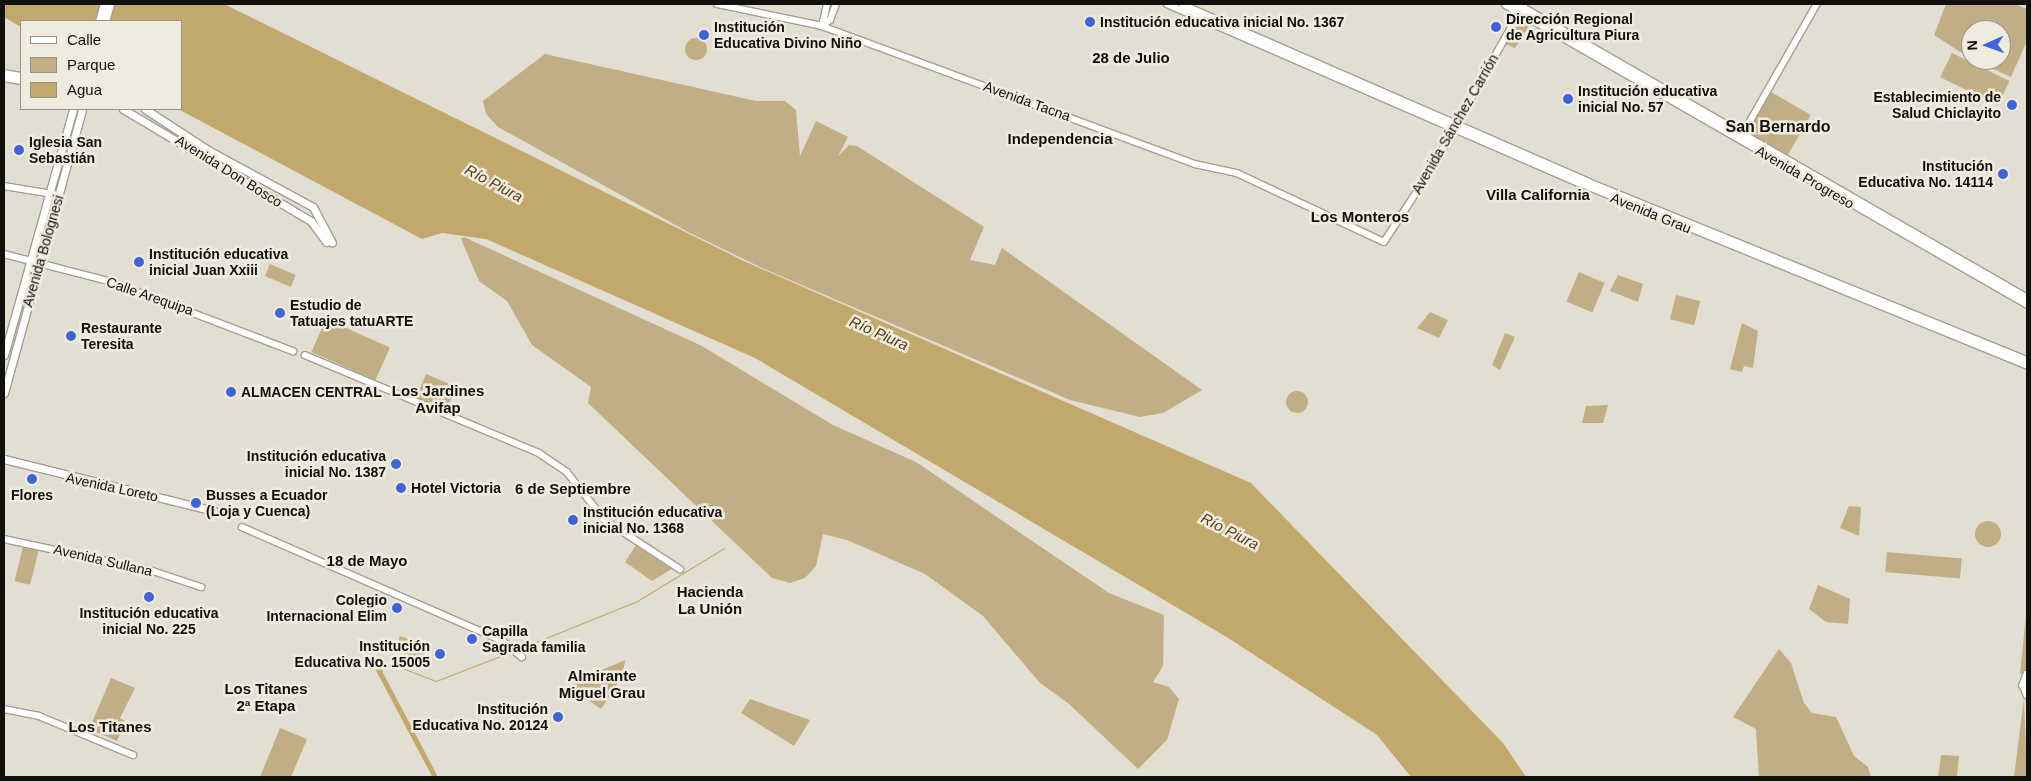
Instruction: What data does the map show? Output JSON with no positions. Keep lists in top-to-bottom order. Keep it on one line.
{"streets":{"main road":["Avenida Don Bosco","Avenida Progreso","Avenida Bolognesi","Avenida Loreto"],"street":["Avenida Tacna","Avenida Sánchez Carrión","Avenida Grau","Calle Arequipa","Avenida Sullana"]},"crossings":[["Avenida Tacna","Avenida Sánchez Carrión"],["Avenida Sánchez Carrión","Avenida Progreso"],["Avenida Sánchez Carrión","Avenida Grau"],["Avenida Bolognesi","Calle Arequipa"]],"districts":["28 de Julio","San Bernardo","Independencia","Villa California","Los Monteros","Los Jardines Avifap","6 de Septiembre","18 de Mayo","Hacienda La Unión","Almirante Miguel Grau","Los Titanes 2ª Etapa","Los Titanes"],"water":["Río Piura"],"places":["Institución educativa inicial No. 1367","Dirección Regional de Agricultura Piura","Institución Educativa Divino Niño","Institución educativa inicial No. 57","Establecimiento de Salud Chiclayito","Iglesia San Sebastián","Institución Educativa No. 14114","Institución educativa inicial Juan Xxiii","Estudio de Tatuajes tatuARTE","Restaurante Teresita","ALMACEN CENTRAL","Institución educativa inicial No. 1387","Flores","Hotel Victoria","Busses a Ecuador (Loja y Cuenca)","Institución educativa inicial No. 1368","Institución educativa inicial No. 225","Colegio Internacional Elim","Capilla Sagrada familia","Institución Educativa No. 15005","Institución Educativa No. 20124"],"legend":["Calle","Parque","Agua"],"north":"left"}
